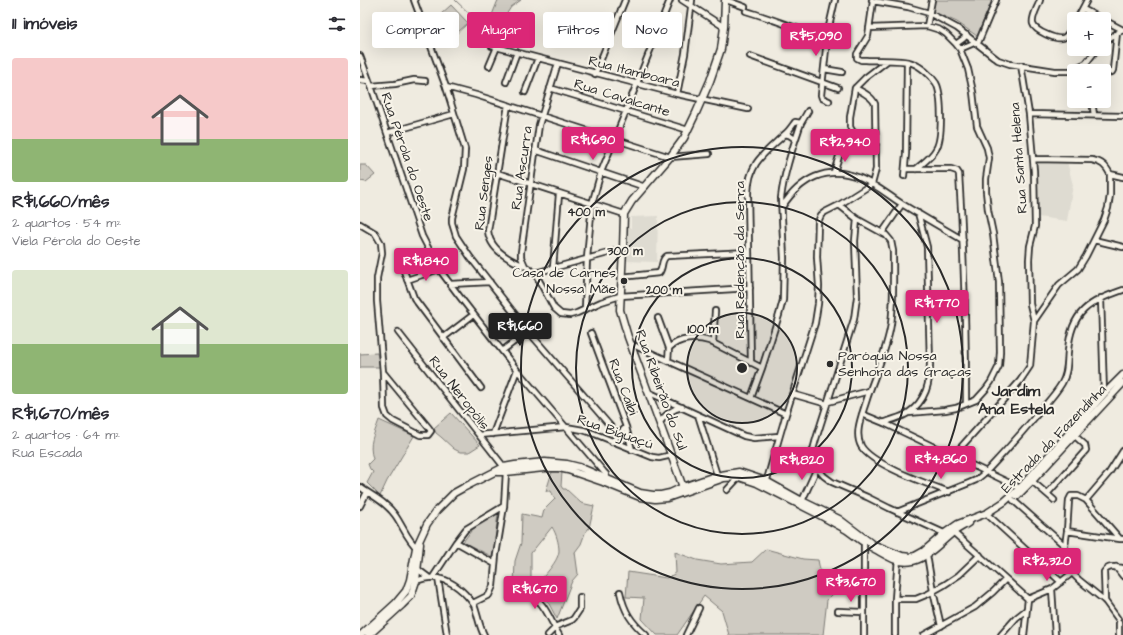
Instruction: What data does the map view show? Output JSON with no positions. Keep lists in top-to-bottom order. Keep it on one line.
{"streets":{"main road":["Rua Ribeirão do Sul","Estrada da Fazendinha"],"street":["Rua Itamboara","Rua Cavalcante","Rua Pérola do Oeste","Rua Santa Helena","Rua Ascurra","Rua Senges","Rua Redenção da Serra","Rua Caibi","Rua Neropólis","Rua Biguaçú"]},"crossings":[["Rua Itamboara","Rua Ascurra"],["Rua Cavalcante","Rua Ascurra"],["Rua Pérola do Oeste","Rua Biguaçú"],["Rua Pérola do Oeste","Estrada da Fazendinha"],["Rua Ascurra","Rua Senges"],["Rua Caibi","Rua Biguaçú"],["Rua Ribeirão do Sul","Rua Biguaçú"],["Rua Ribeirão do Sul","Estrada da Fazendinha"],["Rua Neropólis","Rua Biguaçú"],["Rua Neropólis","Estrada da Fazendinha"]],"districts":["Jardim Ana Estela"],"places":["Casa de Carnes Nossa Mãe","Paróquia Nossa Senhora das Graças"],"page":{"heading":"11 imóveis","map_buttons":["+","−"],"chip":["Comprar","Alugar","Filtros","Novo"],"price":["R$5,090","R$1,690","R$2,940","R$1,840","R$1,770","R$1,660","R$4,860","R$1,820","R$2,320","R$3,670","R$1,670"],"list":[{"name":"R$1,660/mês","note":"2 quartos · 54 m² · Viela Pérola do Oeste"},{"name":"R$1,670/mês","note":"2 quartos · 64 m² · Rua Escada"}]},"rings":["400 m","300 m","200 m","100 m"]}
